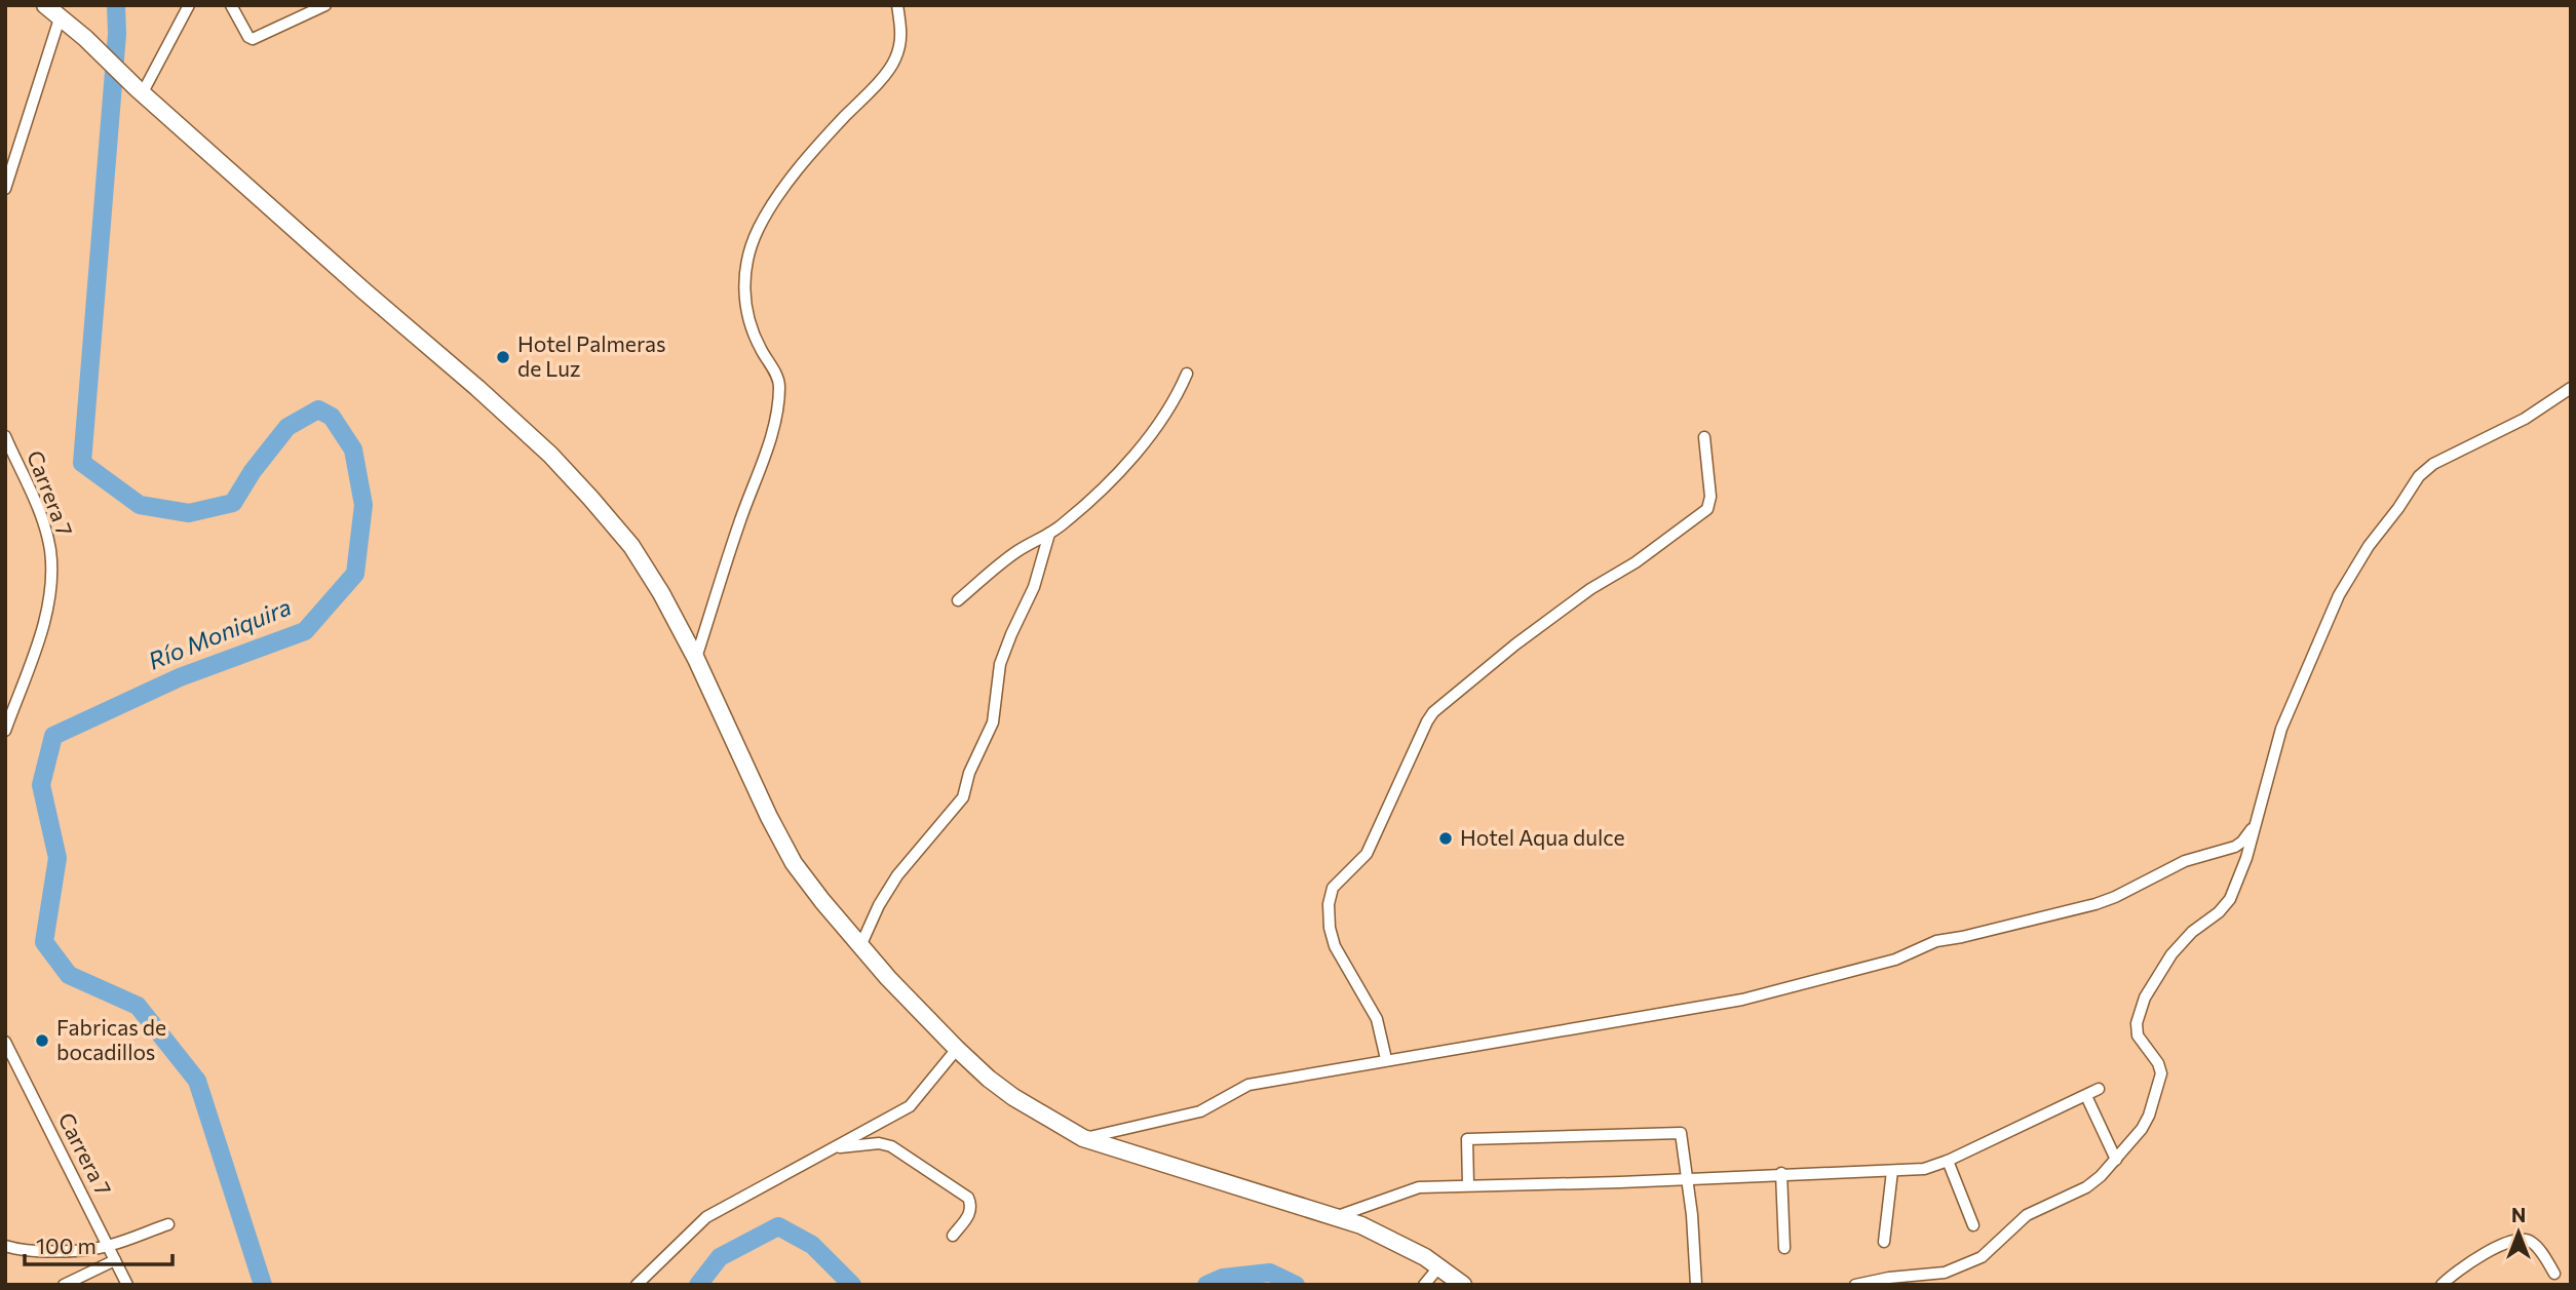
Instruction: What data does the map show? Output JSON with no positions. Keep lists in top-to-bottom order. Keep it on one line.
{"streets":{"street":["Carrera 7"]},"water":["Río Moniquira"],"places":["Hotel Palmeras de Luz","Hotel Aqua dulce","Fabricas de bocadillos"],"scale_bar":"100 m","north":"top"}
